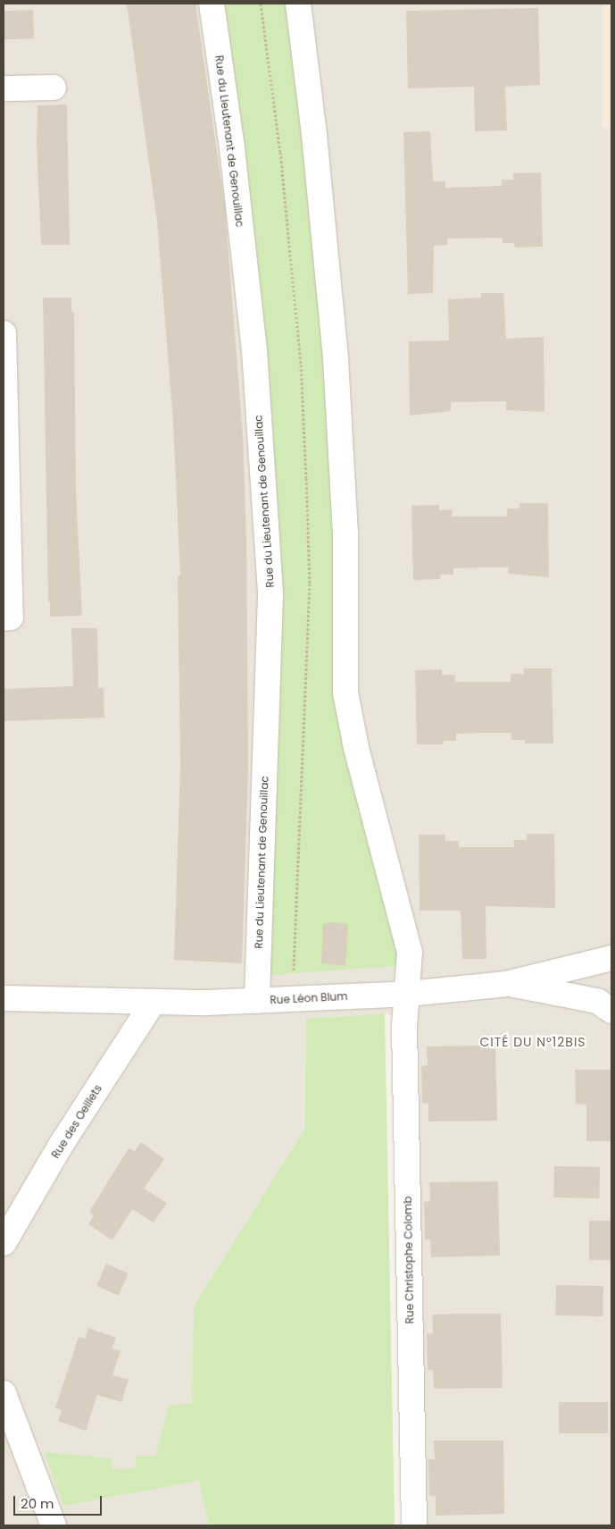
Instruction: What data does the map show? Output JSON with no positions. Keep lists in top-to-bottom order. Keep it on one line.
{"streets":{"street":["Rue du Lieutenant de Genouillac","Rue Léon Blum","Rue des Oeillets","Rue Christophe Colomb"]},"crossings":[["Rue du Lieutenant de Genouillac","Rue Léon Blum"],["Rue Léon Blum","Rue des Oeillets"],["Rue Léon Blum","Rue Christophe Colomb"]],"districts":["CITÉ DU N°12BIS"],"scale_bar":"20 m"}
